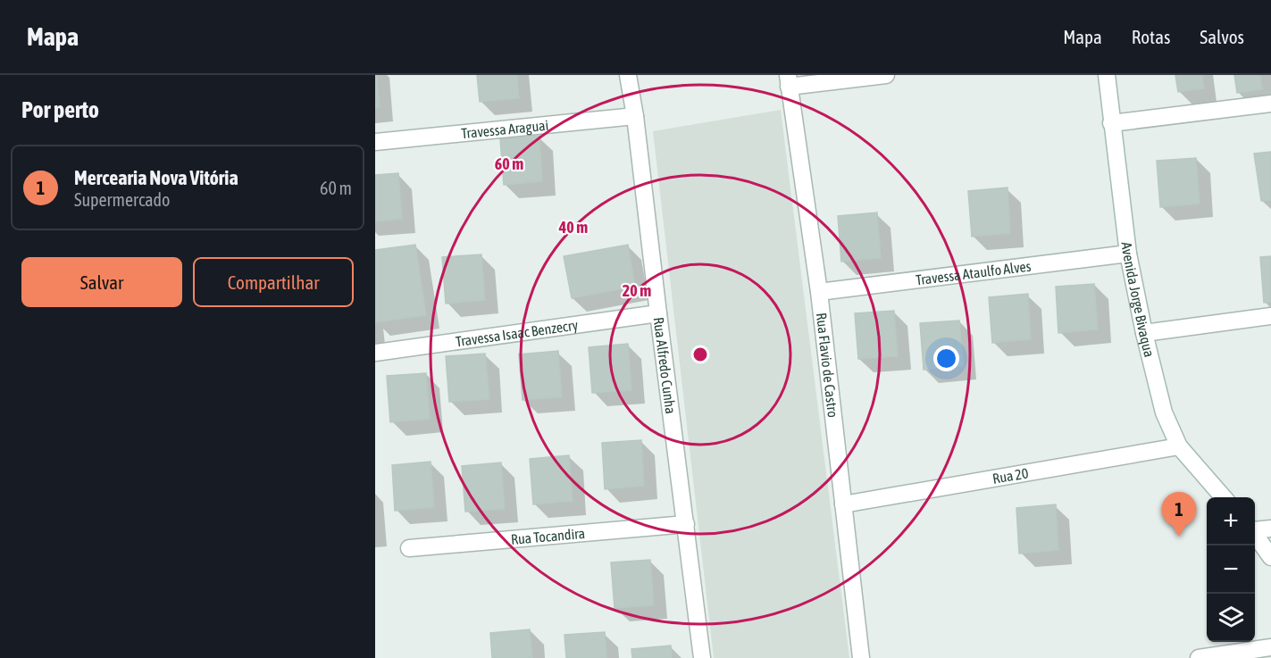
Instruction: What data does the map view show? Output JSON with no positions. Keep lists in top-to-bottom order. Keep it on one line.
{"streets":{"street":["Travessa Araguai","Travessa Ataulfo Alves","Avenida Jorge Bivaqua","Travessa Isaac Benzecry","Rua Flavio de Castro","Rua Alfredo Cunha","Rua 20","Rua Tocandira"]},"crossings":[["Travessa Araguai","Rua Alfredo Cunha"],["Travessa Ataulfo Alves","Avenida Jorge Bivaqua"],["Travessa Ataulfo Alves","Rua Flavio de Castro"],["Avenida Jorge Bivaqua","Rua 20"],["Travessa Isaac Benzecry","Rua Alfredo Cunha"],["Rua Flavio de Castro","Rua 20"],["Rua Alfredo Cunha","Rua Tocandira"]],"page":{"header":"Mapa","nav":["Mapa","Rotas","Salvos"],"heading":"Por perto","list":[{"mark":"1","name":"Mercearia Nova Vitória","note":"Supermercado","value":"60 m"}],"buttons":["Salvar","Compartilhar"],"pins":"1","map_buttons":["+","−"]},"rings":["60 m","40 m","20 m"]}
